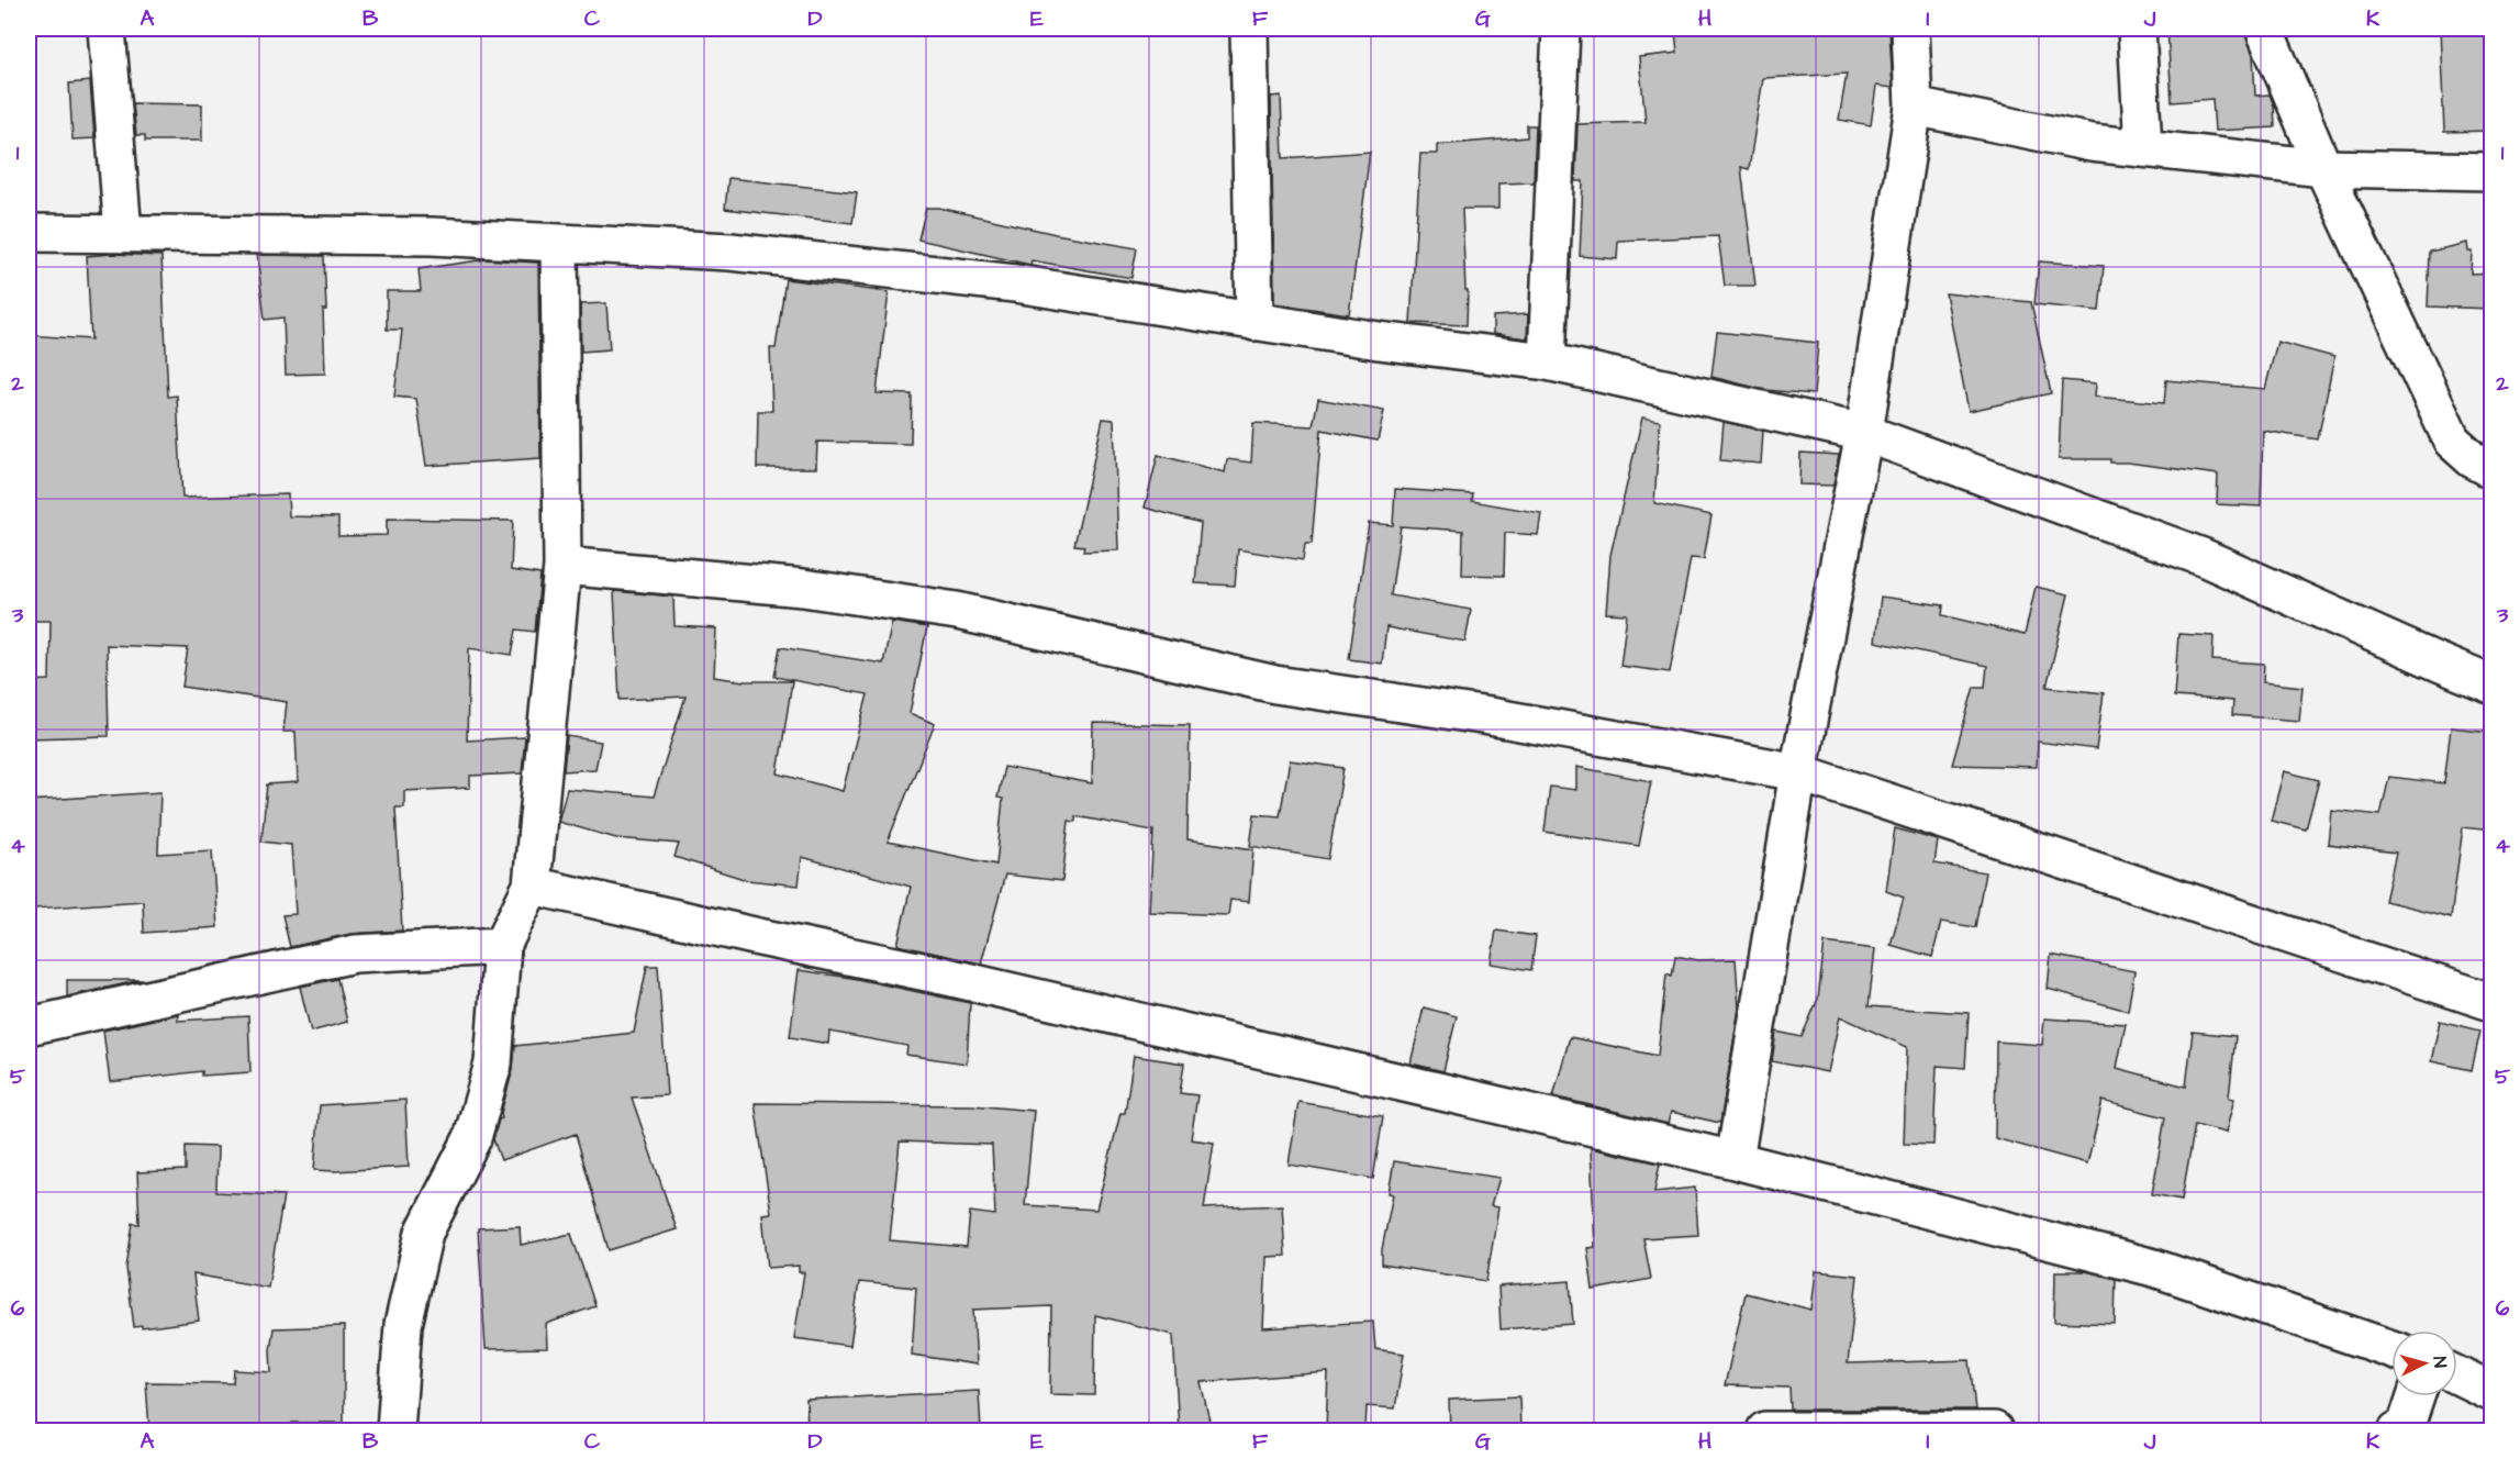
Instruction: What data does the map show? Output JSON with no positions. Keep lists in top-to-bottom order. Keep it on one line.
{"north":"right","grid":{"columns":["A","B","C","D","E","F","G","H","I","J","K"],"rows":["1","2","3","4","5","6"]}}
